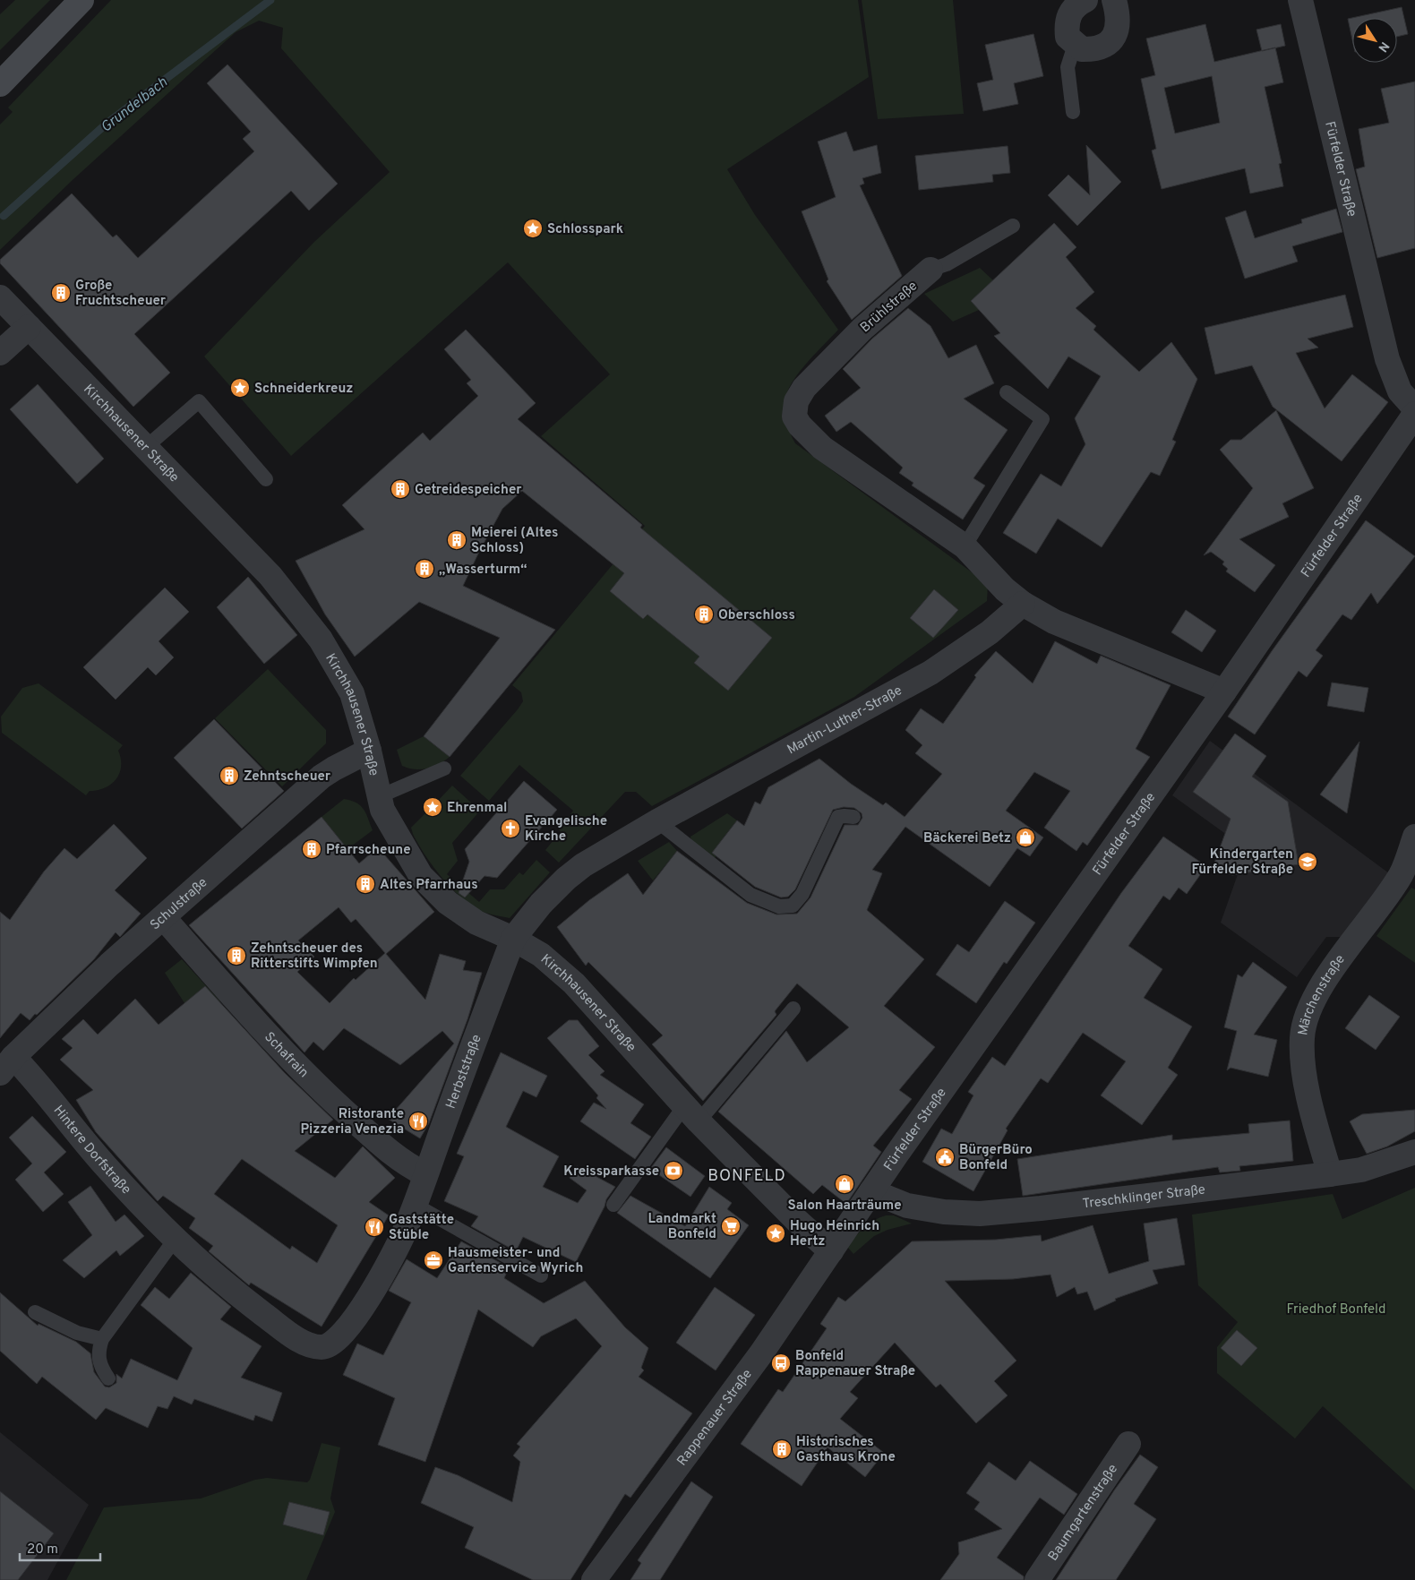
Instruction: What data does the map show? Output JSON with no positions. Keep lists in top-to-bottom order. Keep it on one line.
{"streets":{"street":["Fürfelder Straße","Brühlstraße","Kirchhausener Straße","Martin-Luther-Straße","Schulstraße","Märchenstraße","Schafrain","Herbststraße","Hintere Dorfstraße","Treschklinger Straße","Rappenauer Straße","Baumgartenstraße"]},"crossings":[["Fürfelder Straße","Kirchhausener Straße"],["Fürfelder Straße","Treschklinger Straße"],["Fürfelder Straße","Rappenauer Straße"],["Kirchhausener Straße","Martin-Luther-Straße"],["Kirchhausener Straße","Schulstraße"],["Kirchhausener Straße","Herbststraße"],["Kirchhausener Straße","Rappenauer Straße"],["Martin-Luther-Straße","Herbststraße"],["Schulstraße","Schafrain"],["Schulstraße","Hintere Dorfstraße"],["Märchenstraße","Treschklinger Straße"],["Schafrain","Herbststraße"],["Herbststraße","Hintere Dorfstraße"]],"districts":["BONFELD"],"water":["Grundelbach"],"parks":["Friedhof Bonfeld"],"places":{"place":["Schlosspark","Schneiderkreuz","Ehrenmal","Hugo Heinrich Hertz"],"building":["Große Fruchtscheuer","Getreidespeicher","Meierei (Altes Schloss)","„Wasserturm“","Oberschloss","Zehntscheuer","Pfarrscheune","Altes Pfarrhaus","Zehntscheuer des Ritterstifts Wimpfen","Historisches Gasthaus Krone"],"church":["Evangelische Kirche"],"shop":["Bäckerei Betz","Salon Haarträume"],"school or university":["Kindergarten Fürfelder Straße"],"restaurant":["Ristorante Pizzeria Venezia","Gaststätte Stüble"],"public building":["BürgerBüro Bonfeld"],"bank":["Kreissparkasse"],"supermarket":["Landmarkt Bonfeld"],"office":["Hausmeister- und Gartenservice Wyrich"],"bus stop":["Bonfeld Rappenauer Straße"]},"scale_bar":"20 m","north":"bottom right"}
